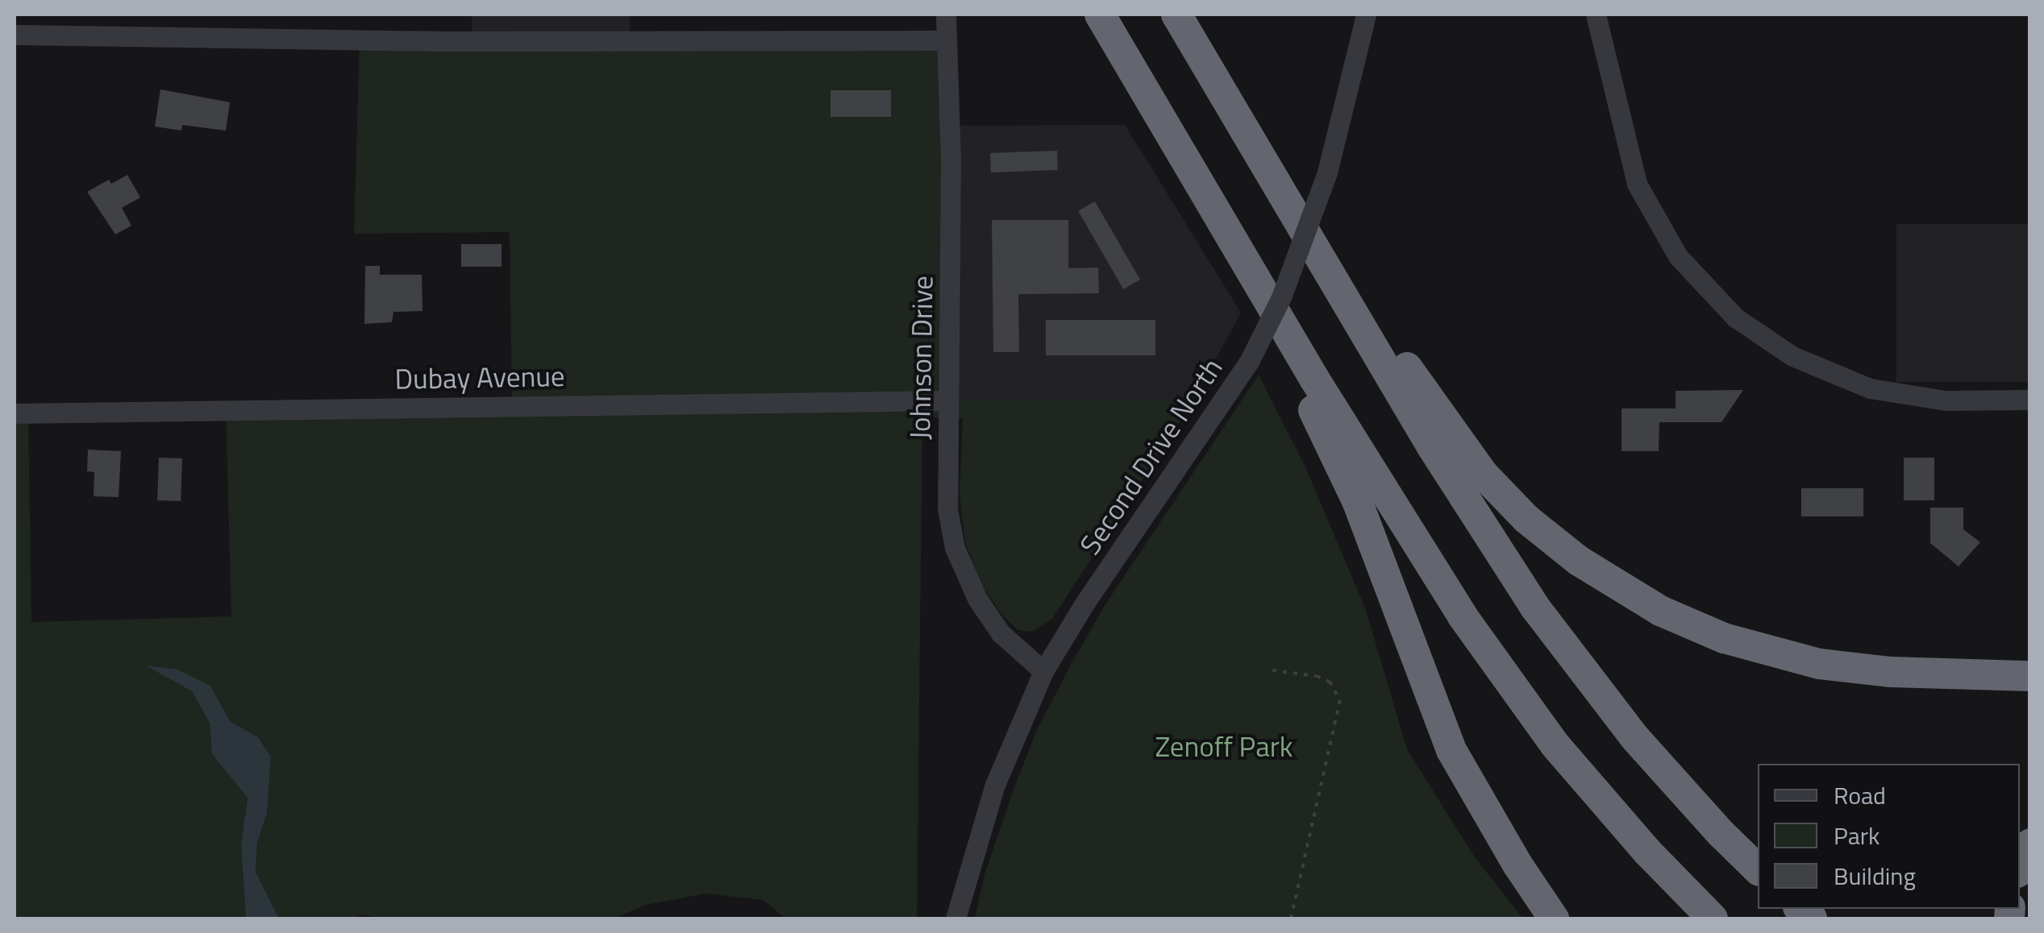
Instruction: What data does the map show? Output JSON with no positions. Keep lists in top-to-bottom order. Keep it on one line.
{"streets":{"street":["Johnson Drive","Dubay Avenue","Second Drive North"]},"crossings":[["Johnson Drive","Dubay Avenue"],["Johnson Drive","Second Drive North"]],"parks":["Zenoff Park"],"legend":["Road","Park","Building"]}
